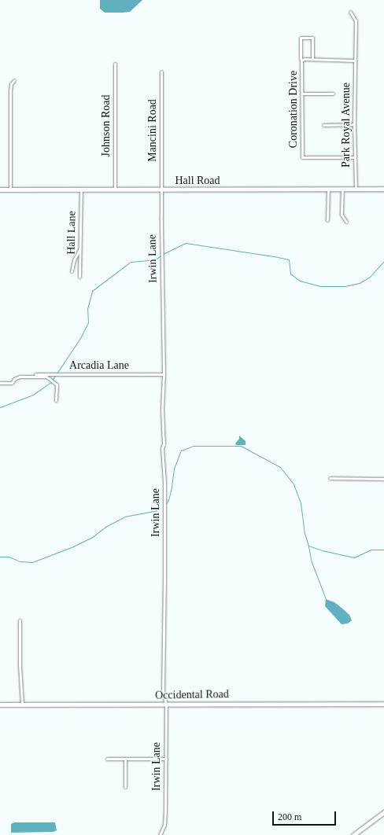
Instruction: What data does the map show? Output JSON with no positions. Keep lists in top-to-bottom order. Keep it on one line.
{"streets":{"street":["Coronation Drive","Park Royal Avenue","Johnson Road","Mancini Road","Hall Road","Hall Lane","Irwin Lane","Arcadia Lane","Occidental Road"]},"crossings":[["Coronation Drive","Park Royal Avenue"],["Park Royal Avenue","Hall Road"],["Johnson Road","Hall Road"],["Mancini Road","Hall Road"],["Mancini Road","Irwin Lane"],["Hall Road","Hall Lane"],["Hall Road","Irwin Lane"],["Irwin Lane","Arcadia Lane"],["Irwin Lane","Occidental Road"]],"scale_bar":"200 m"}
